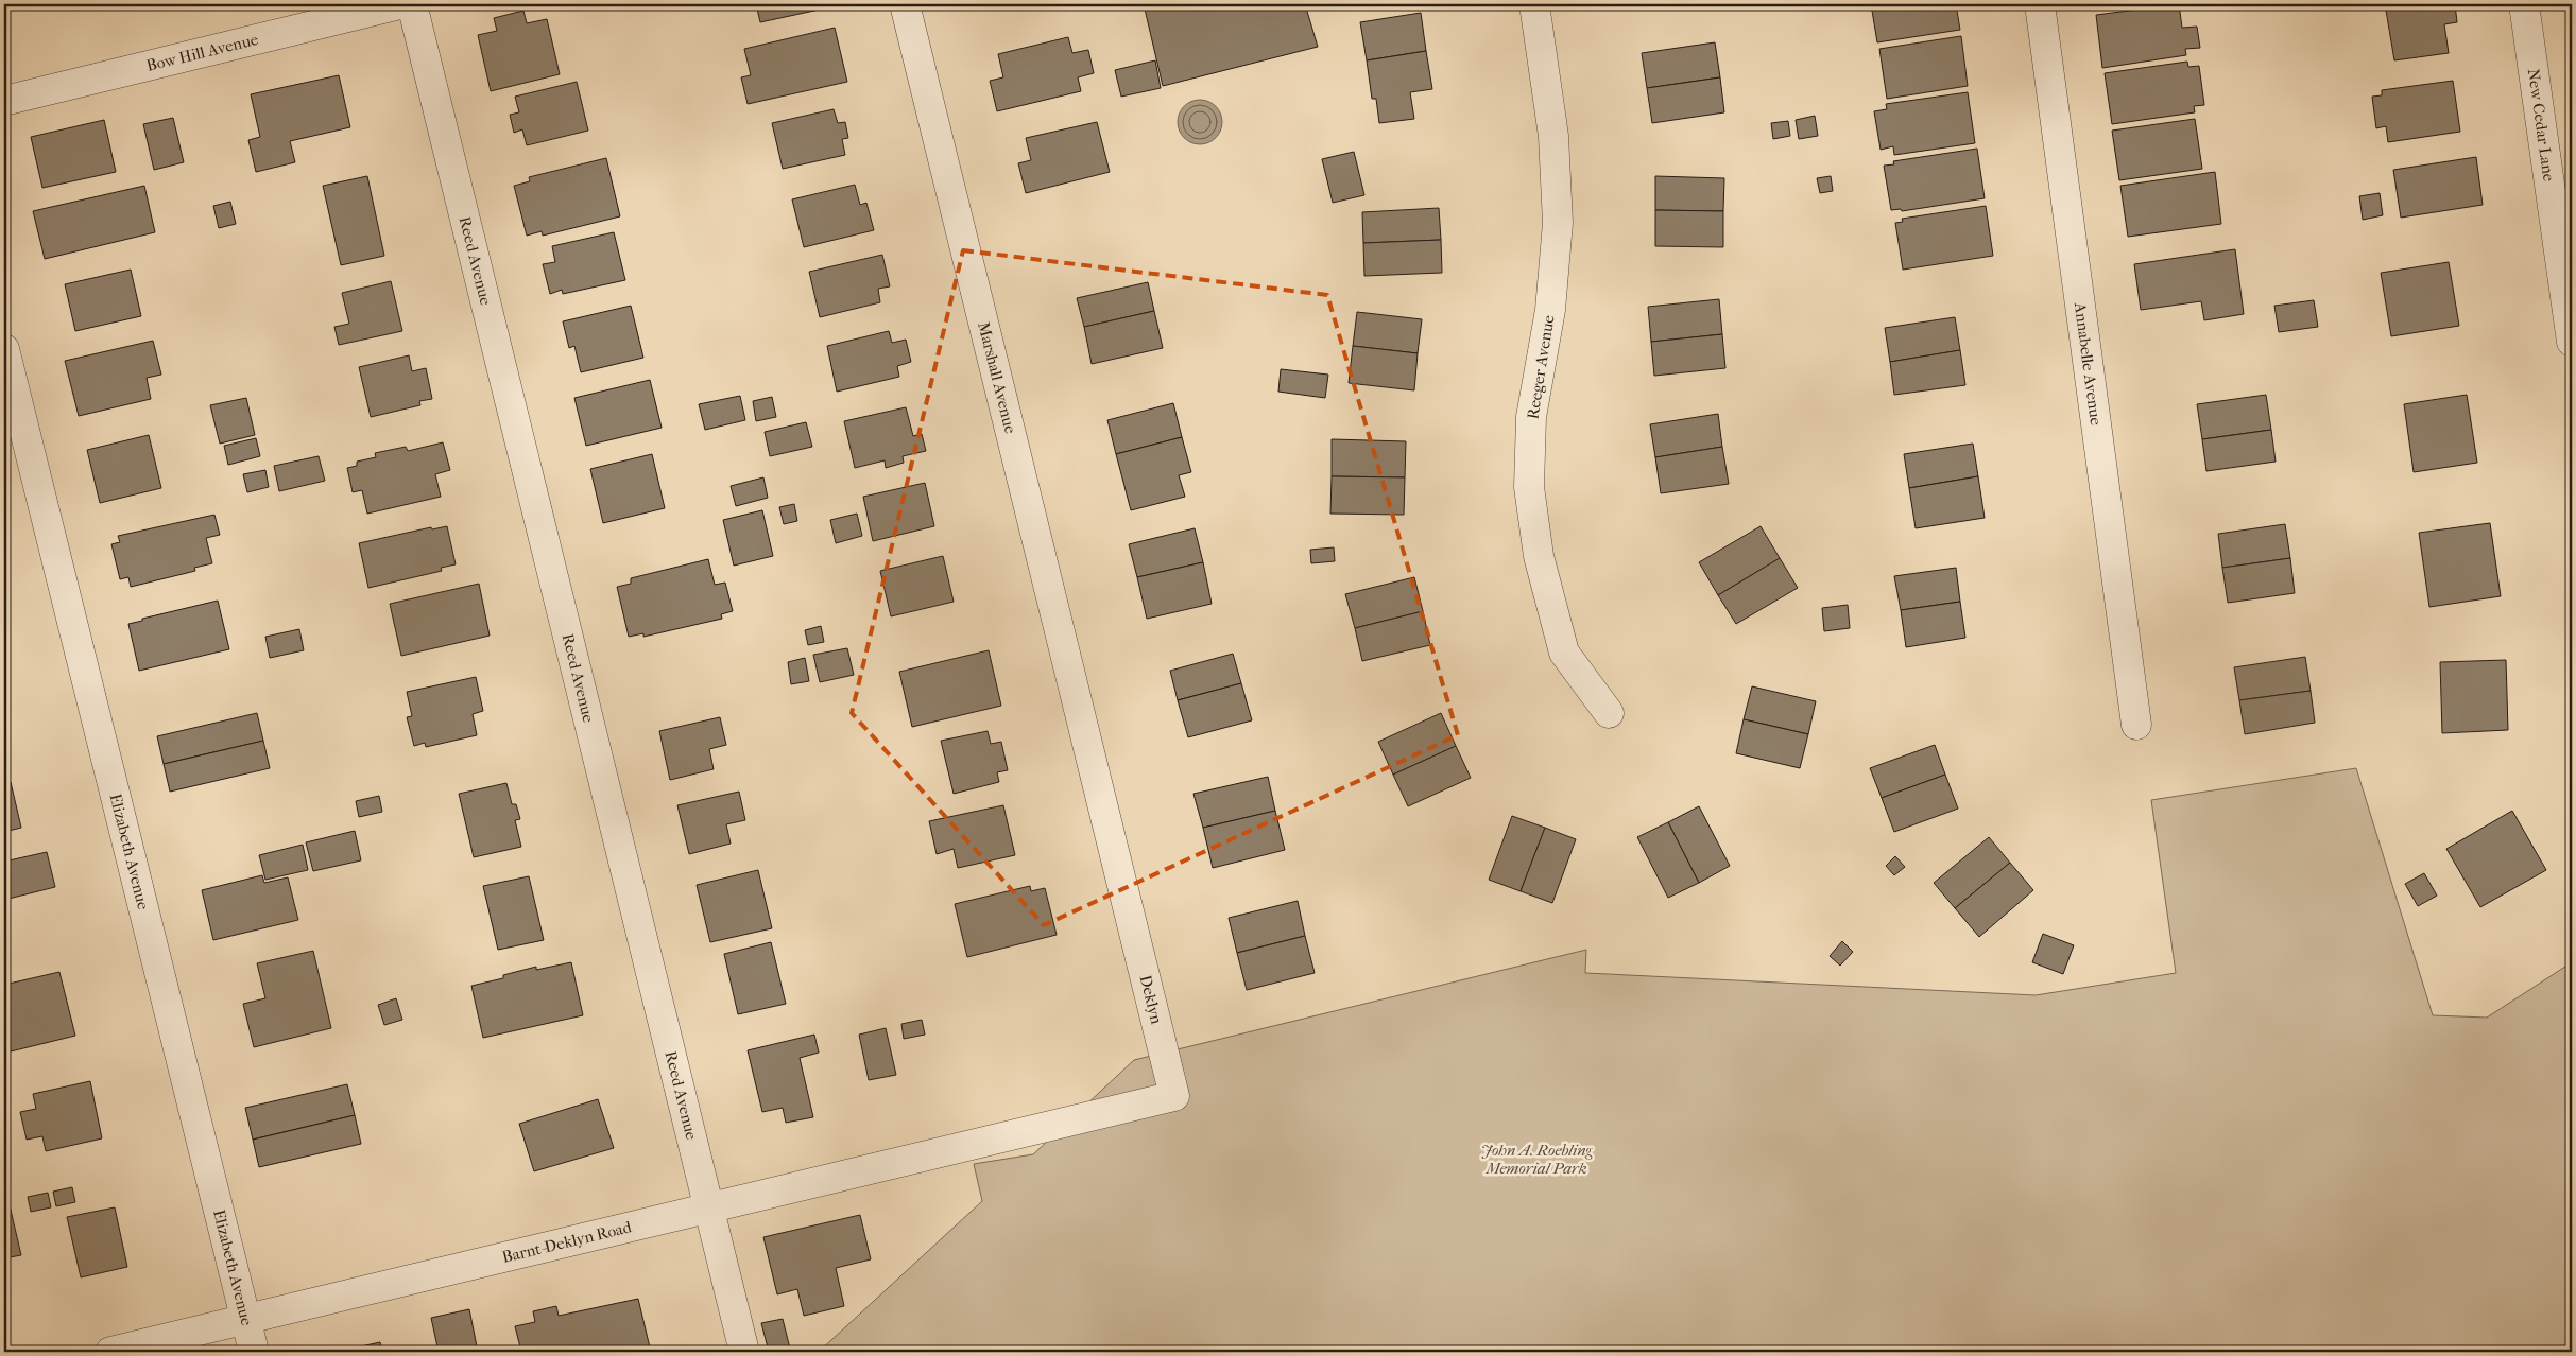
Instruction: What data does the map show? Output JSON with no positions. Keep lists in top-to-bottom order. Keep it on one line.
{"streets":{"street":["Bow Hill Avenue","New Cedar Lane","Reed Avenue","Annabelle Avenue","Reeger Avenue","Marshall Avenue","Elizabeth Avenue","Deklyn","Barnt-Deklyn Road"]},"crossings":[["Reed Avenue","Barnt-Deklyn Road"],["Marshall Avenue","Deklyn"],["Elizabeth Avenue","Barnt-Deklyn Road"],["Deklyn","Barnt-Deklyn Road"]],"parks":["John A. Roebling Memorial Park"]}
